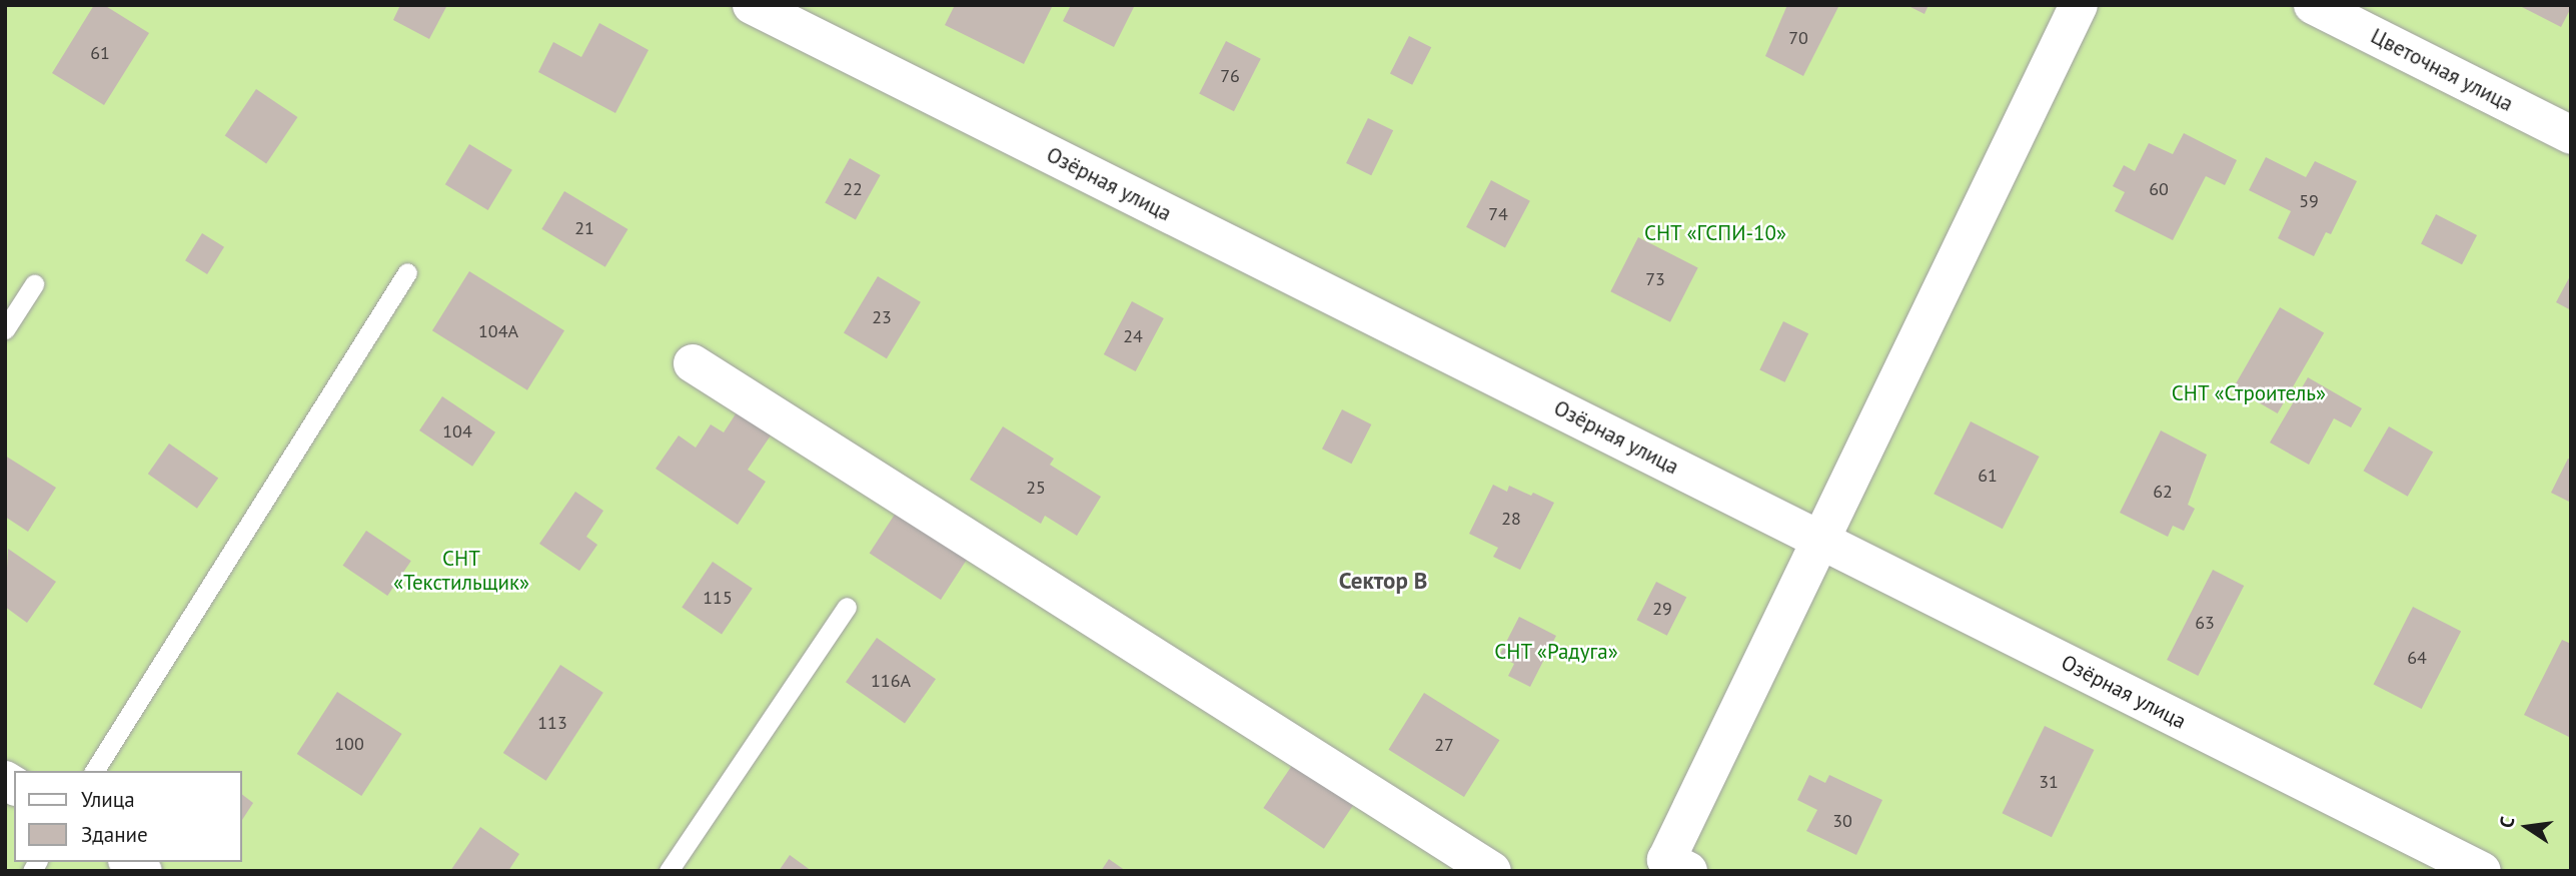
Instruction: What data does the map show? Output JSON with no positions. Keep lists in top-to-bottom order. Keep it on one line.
{"streets":{"street":["Цветочная улица","Озёрная улица"]},"districts":["Сектор В"],"parks":["СНТ «ГСПИ-10»","СНТ «Строитель»","СНТ «Текстильщик»","СНТ «Радуга»"],"house_numbers":["70","61","76","22","60","59","74","21","73","23","104А","24","104","61","25","62","28","115","29","63","64","116А","113","100","27","31","30"],"legend":["Улица","Здание"],"north":"left"}
